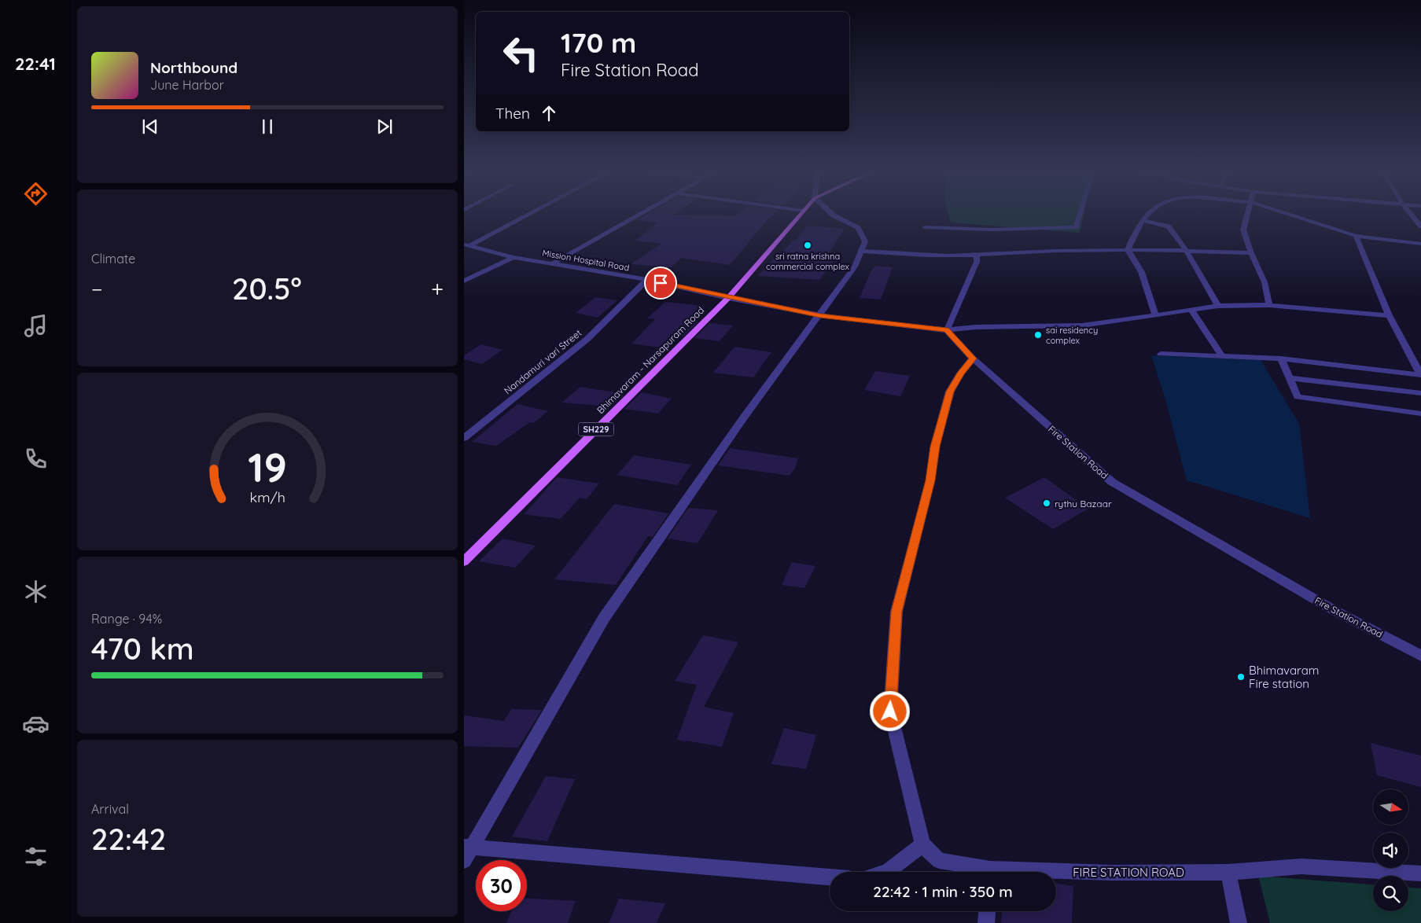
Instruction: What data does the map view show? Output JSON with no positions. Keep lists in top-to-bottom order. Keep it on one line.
{"streets":{"main road":["Bhimavaram - Narsapuram Road","SH229"],"street":["Mission Hospital Road","Nandamuri vari Street","Fire Station Road","FIRE STATION ROAD"]},"crossings":[["Mission Hospital Road","Bhimavaram - Narsapuram Road"],["Mission Hospital Road","Nandamuri vari Street"]],"places":["sri ratna krishna commercial complex","sai residency complex","rythu Bazaar","Bhimavaram Fire station"],"north":"right","page":{"tabs":"22:41","turn":["170 m","Fire Station Road"],"song":["Northbound","June Harbor"],"then":"Then","tile":["Climate",["Range · 94%","470 km"],["Arrival","22:42"]],"heat":["−","20.5°","+"],"limit":"30","trip":"22:42 · 1 min · 350 m","gauge":["19","km/h"]}}
